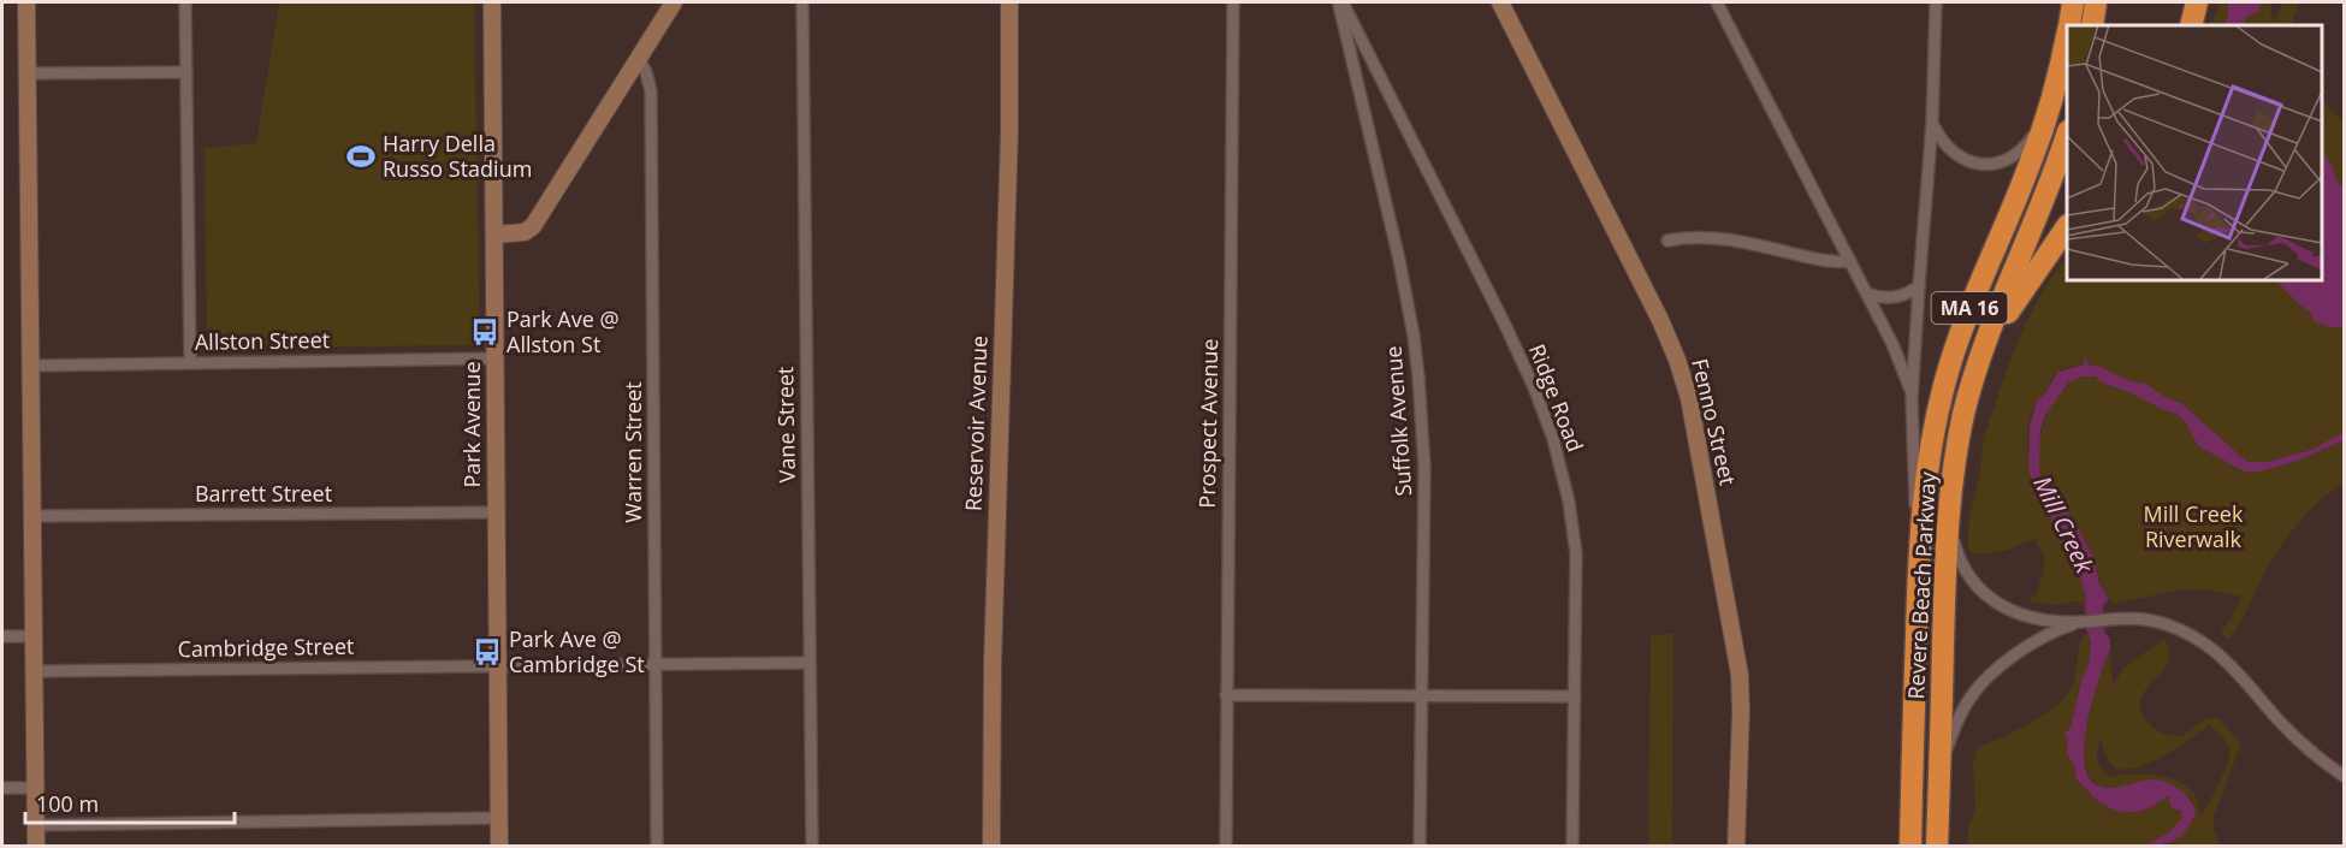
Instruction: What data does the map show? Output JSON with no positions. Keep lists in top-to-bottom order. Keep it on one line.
{"streets":{"highway":["MA 16","Revere Beach Parkway"],"street":["Allston Street","Ridge Road","Suffolk Avenue","Fenno Street","Reservoir Avenue","Prospect Avenue","Park Avenue","Vane Street","Warren Street","Barrett Street","Cambridge Street"]},"crossings":[["Allston Street","Park Avenue"],["Ridge Road","Suffolk Avenue"],["Park Avenue","Barrett Street"],["Park Avenue","Cambridge Street"],["Vane Street","Cambridge Street"],["Warren Street","Cambridge Street"]],"water":["Mill Creek"],"parks":["Mill Creek Riverwalk"],"places":{"sports":["Harry Della Russo Stadium"],"bus stop":["Park Ave @ Allston St","Park Ave @ Cambridge St"]},"scale_bar":"100 m"}
